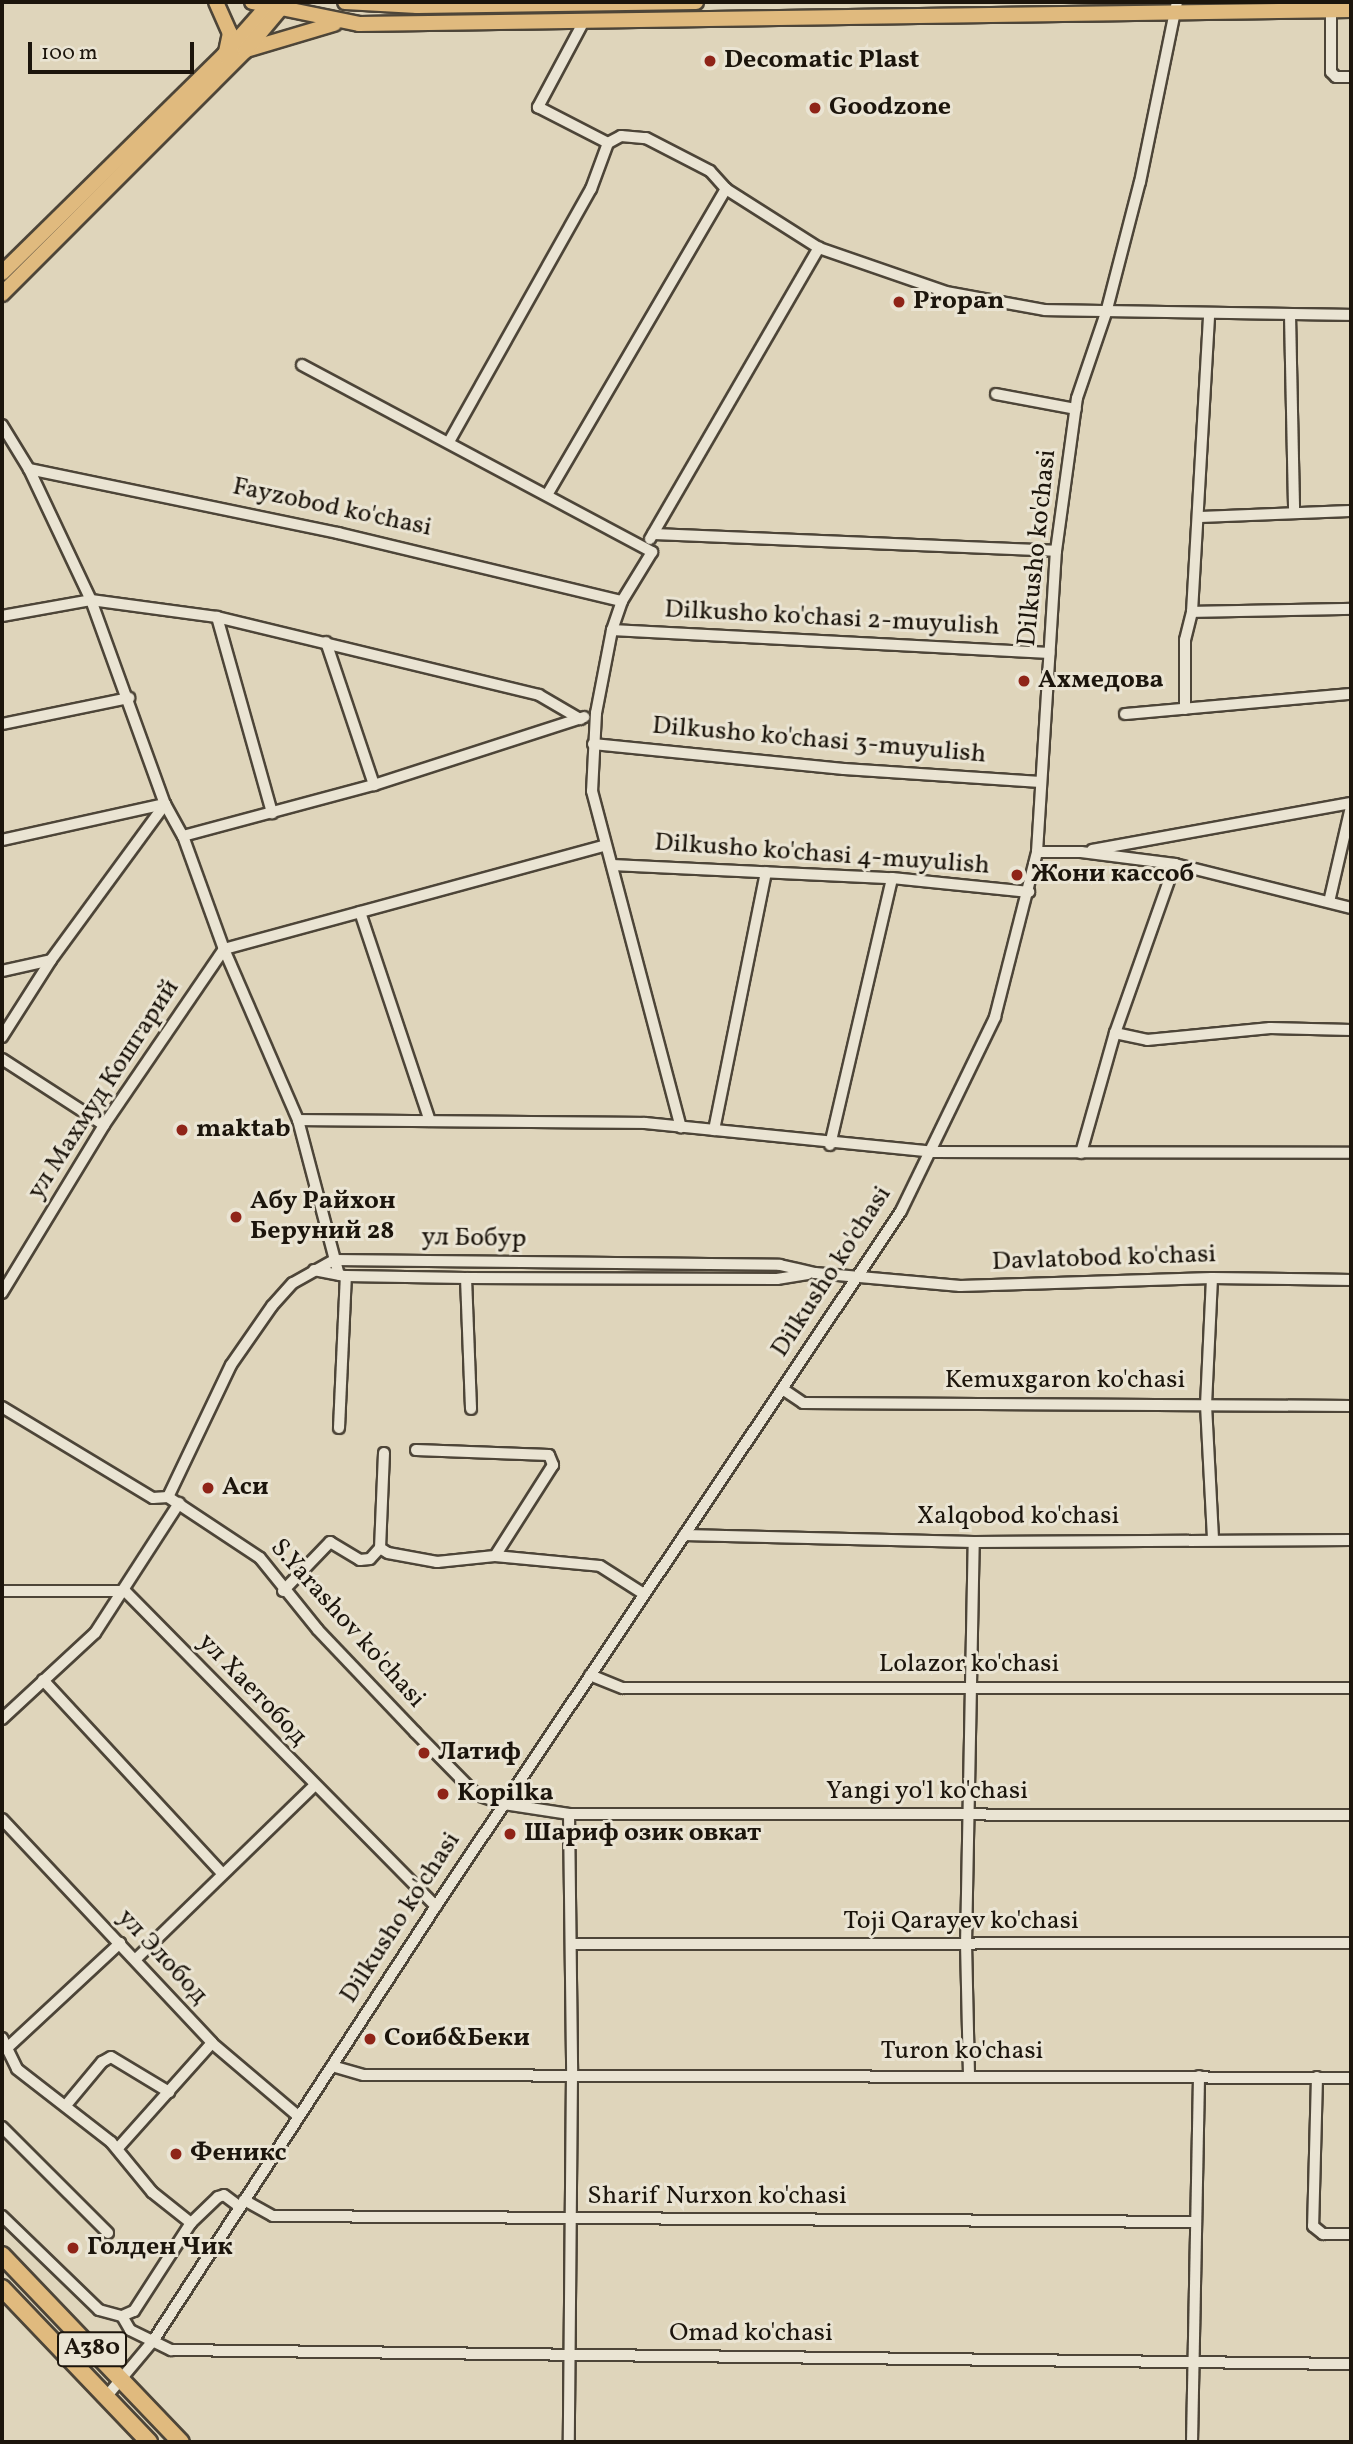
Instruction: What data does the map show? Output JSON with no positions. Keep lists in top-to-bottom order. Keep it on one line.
{"streets":{"highway":["A380"],"street":["Fayzobod ko'chasi","Dilkusho ko'chasi","Dilkusho ko'chasi 2-muyulish","Dilkusho ko'chasi 3-muyulish","Dilkusho ko'chasi 4-muyulish","ул Махмуд Кошгарий","ул Бобур","Davlatobod ko'chasi","Kemuxgaron ko'chasi","Xalqobod ko'chasi","S.Yarashov ko'chasi","Lolazor ko'chasi","ул Хаетобод","Yangi yo'l ko'chasi","Toji Qarayev ko'chasi","ул Элобод","Turon ko'chasi","Sharif Nurxon ko'chasi","Omad ko'chasi"]},"crossings":[["Dilkusho ko'chasi","Dilkusho ko'chasi 2-muyulish"],["Dilkusho ko'chasi","Dilkusho ko'chasi 3-muyulish"],["Dilkusho ko'chasi","Dilkusho ko'chasi 4-muyulish"],["Dilkusho ko'chasi","ул Бобур"],["Dilkusho ko'chasi","Davlatobod ko'chasi"],["Dilkusho ko'chasi","Kemuxgaron ko'chasi"],["Dilkusho ko'chasi","Xalqobod ko'chasi"],["Dilkusho ko'chasi","S.Yarashov ko'chasi"],["Dilkusho ko'chasi","Lolazor ko'chasi"],["Dilkusho ko'chasi","ул Хаетобод"],["Dilkusho ko'chasi","Yangi yo'l ko'chasi"],["Dilkusho ko'chasi","ул Элобод"],["Dilkusho ko'chasi","Turon ko'chasi"],["Dilkusho ko'chasi","Sharif Nurxon ko'chasi"],["Dilkusho ko'chasi","Omad ko'chasi"],["Dilkusho ko'chasi","A380"],["ул Бобур","Davlatobod ko'chasi"],["S.Yarashov ko'chasi","Yangi yo'l ko'chasi"]],"places":["Decomatic Plast","Goodzone","Propan","Ахмедова","Жони кассоб","maktab","Абу Райхон Беруний 28","Аси","Латиф","Kopilka","Шариф озик овкат","Соиб&Беки","Феникс","Голден Чик"],"scale_bar":"100 m"}
